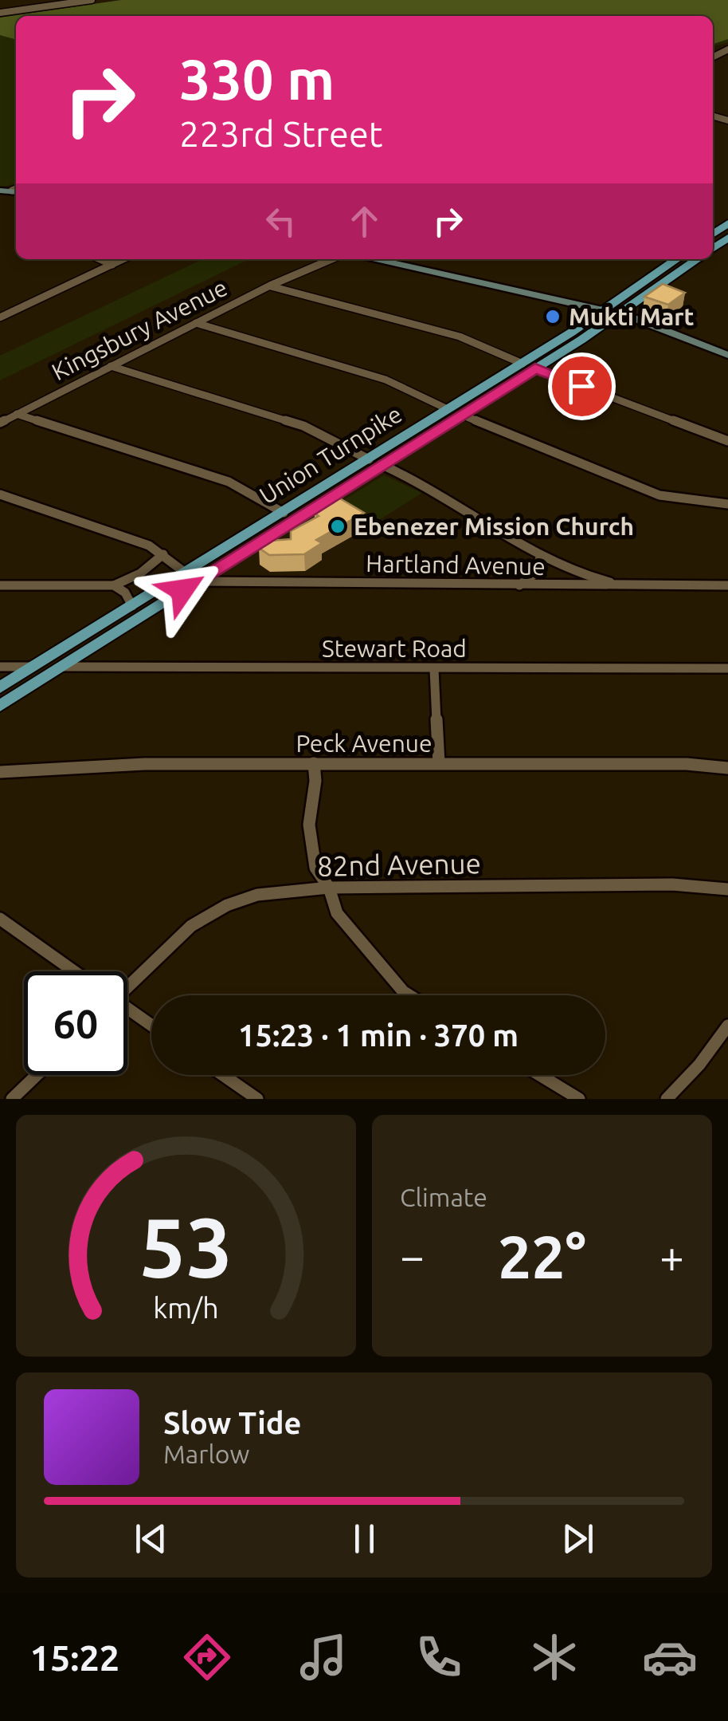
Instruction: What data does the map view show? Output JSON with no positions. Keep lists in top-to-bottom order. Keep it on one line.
{"streets":{"main road":["Union Turnpike"],"street":["Kingsbury Avenue","Hartland Avenue","Stewart Road","Peck Avenue","82nd Avenue"]},"crossings":[["Union Turnpike","Hartland Avenue"],["Union Turnpike","Stewart Road"]],"places":["Mukti Mart","Ebenezer Mission Church"],"page":{"turn":["330 m","223rd Street"],"limit":"60","trip":"15:23 · 1 min · 370 m","tile":"Climate","heat":["−","22°","+"],"song":["Slow Tide","Marlow"],"tabs":"15:22","gauge":["53","km/h"]}}
